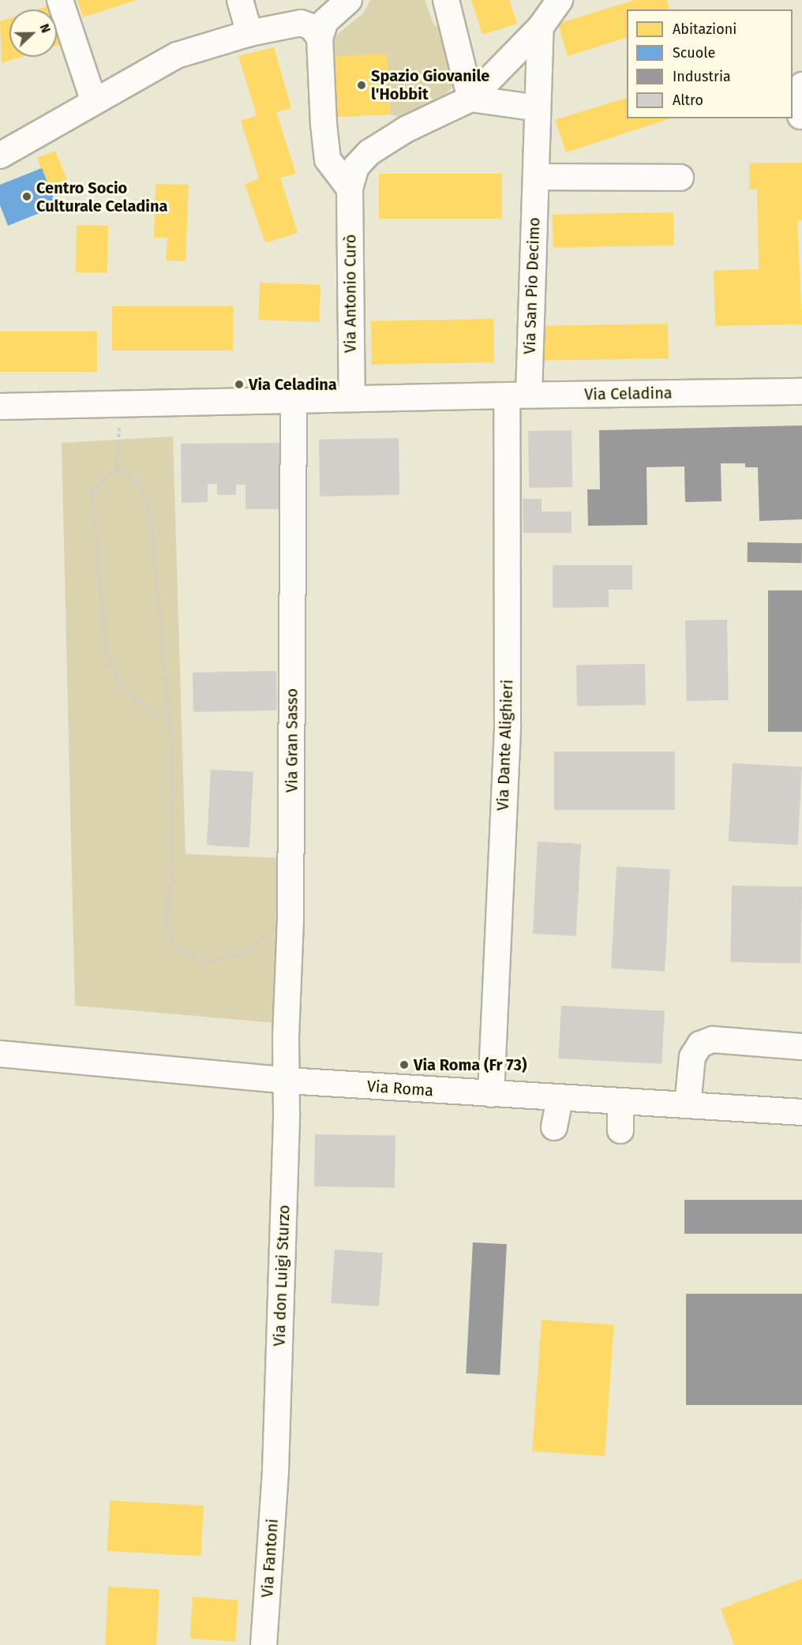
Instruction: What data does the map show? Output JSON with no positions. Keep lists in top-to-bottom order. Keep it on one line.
{"streets":{"street":["Via San Pio Decimo","Via Antonio Curò","Via Celadina","Via Gran Sasso","Via Dante Alighieri","Via Roma","Via don Luigi Sturzo","Via Fantoni"]},"crossings":[["Via San Pio Decimo","Via Antonio Curò"],["Via San Pio Decimo","Via Celadina"],["Via San Pio Decimo","Via Dante Alighieri"],["Via Antonio Curò","Via Celadina"],["Via Celadina","Via Gran Sasso"],["Via Celadina","Via Dante Alighieri"],["Via Gran Sasso","Via Roma"],["Via Gran Sasso","Via don Luigi Sturzo"],["Via Dante Alighieri","Via Roma"],["Via Roma","Via don Luigi Sturzo"],["Via don Luigi Sturzo","Via Fantoni"]],"places":["Spazio Giovanile l'Hobbit","Centro Socio Culturale Celadina","Via Celadina","Via Roma (Fr 73)"],"legend":["Abitazioni","Scuole","Industria","Altro"],"north":"right"}
